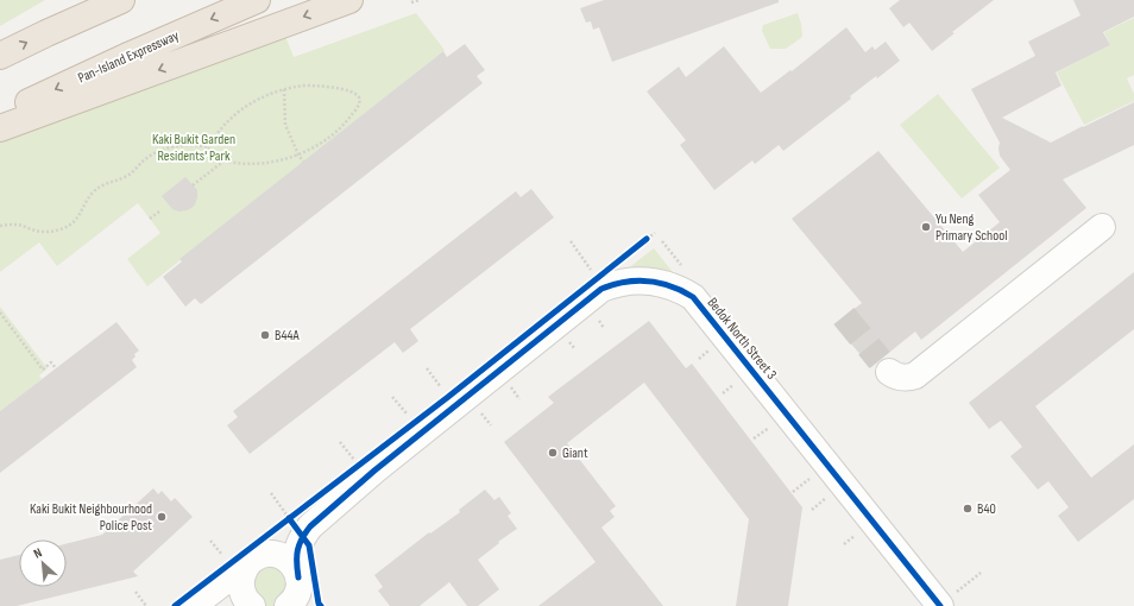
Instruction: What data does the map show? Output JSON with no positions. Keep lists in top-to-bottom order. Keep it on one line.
{"streets":{"highway":["Pan-Island Expressway"],"street":["Bedok North Street 3"]},"parks":["Kaki Bukit Garden Residents' Park"],"places":["Yu Neng Primary School","B44A","Giant","B40","Kaki Bukit Neighbourhood Police Post"],"north":"top left"}
